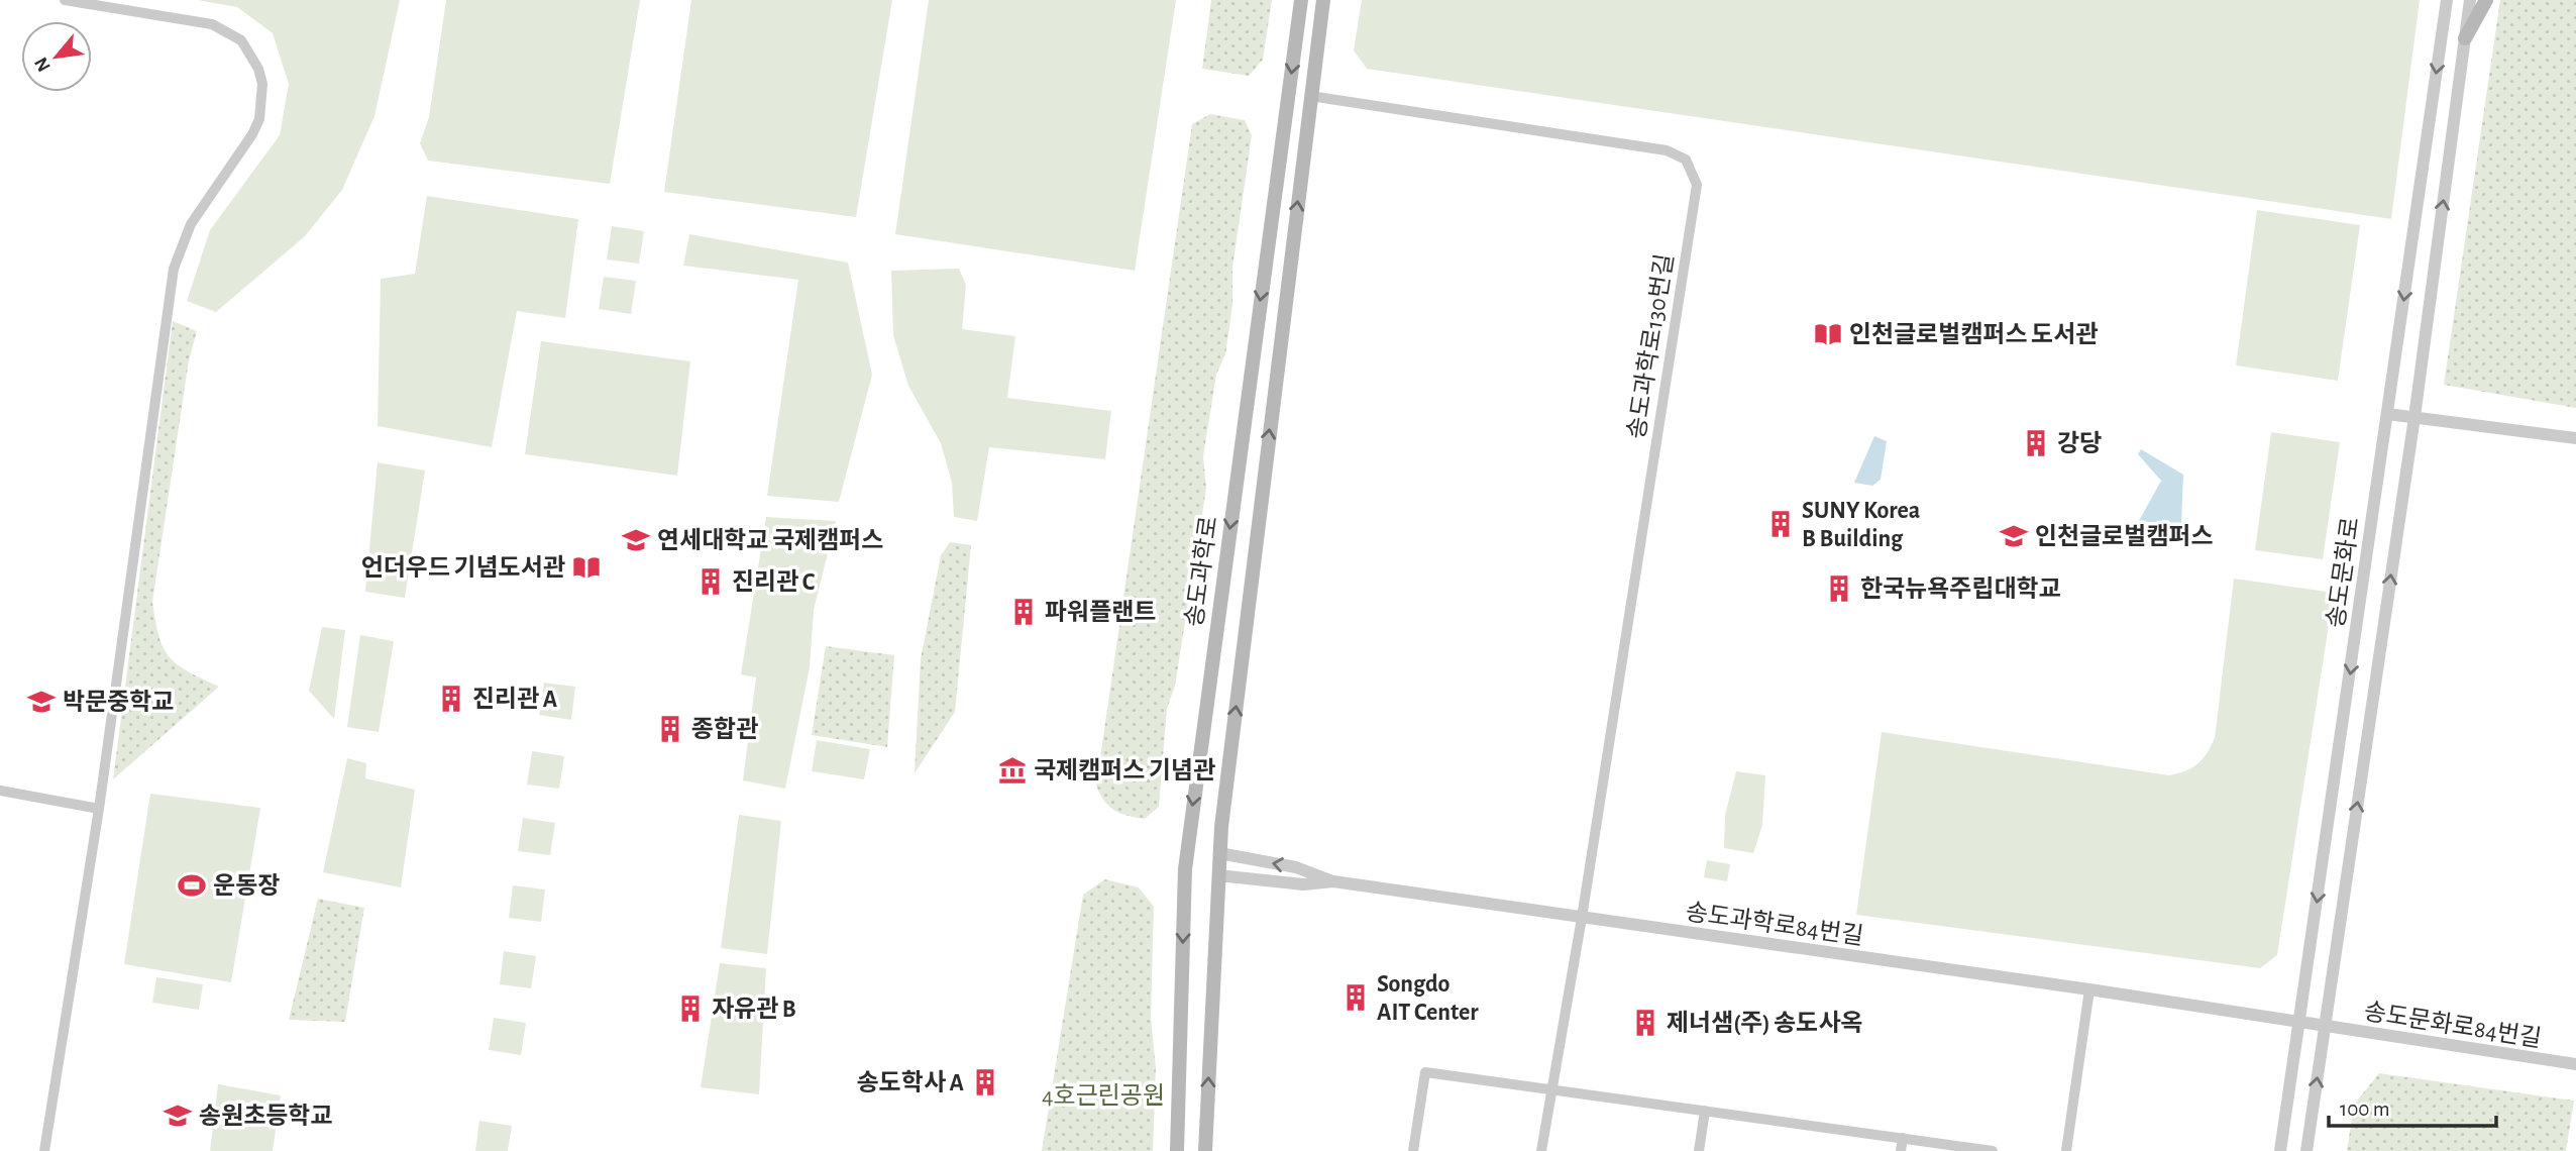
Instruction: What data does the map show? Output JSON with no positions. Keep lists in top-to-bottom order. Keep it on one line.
{"streets":{"main road":["송도과학로"],"street":["송도과학로130번길","송도문화로","송도과학로84번길","송도문화로84번길"]},"crossings":[["송도과학로130번길","송도과학로"],["송도과학로130번길","송도과학로84번길"],["송도과학로","송도과학로84번길"],["송도문화로","송도과학로84번길"],["송도문화로","송도문화로84번길"],["송도과학로84번길","송도문화로84번길"]],"parks":["4호근린공원"],"places":{"library":["인천글로벌캠퍼스 도서관","언더우드 기념도서관"],"building":["강당","SUNY Korea B Building","진리관 C","한국뉴욕주립대학교","파워플랜트","진리관 A","종합관","Songdo AIT Center","자유관 B","제너샘(주) 송도사옥","송도학사 A"],"school or university":["인천글로벌캠퍼스","연세대학교 국제캠퍼스","박문중학교","송원초등학교"],"museum":["국제캠퍼스 기념관"],"sports":["운동장"]},"scale_bar":"100 m","north":"bottom left"}
